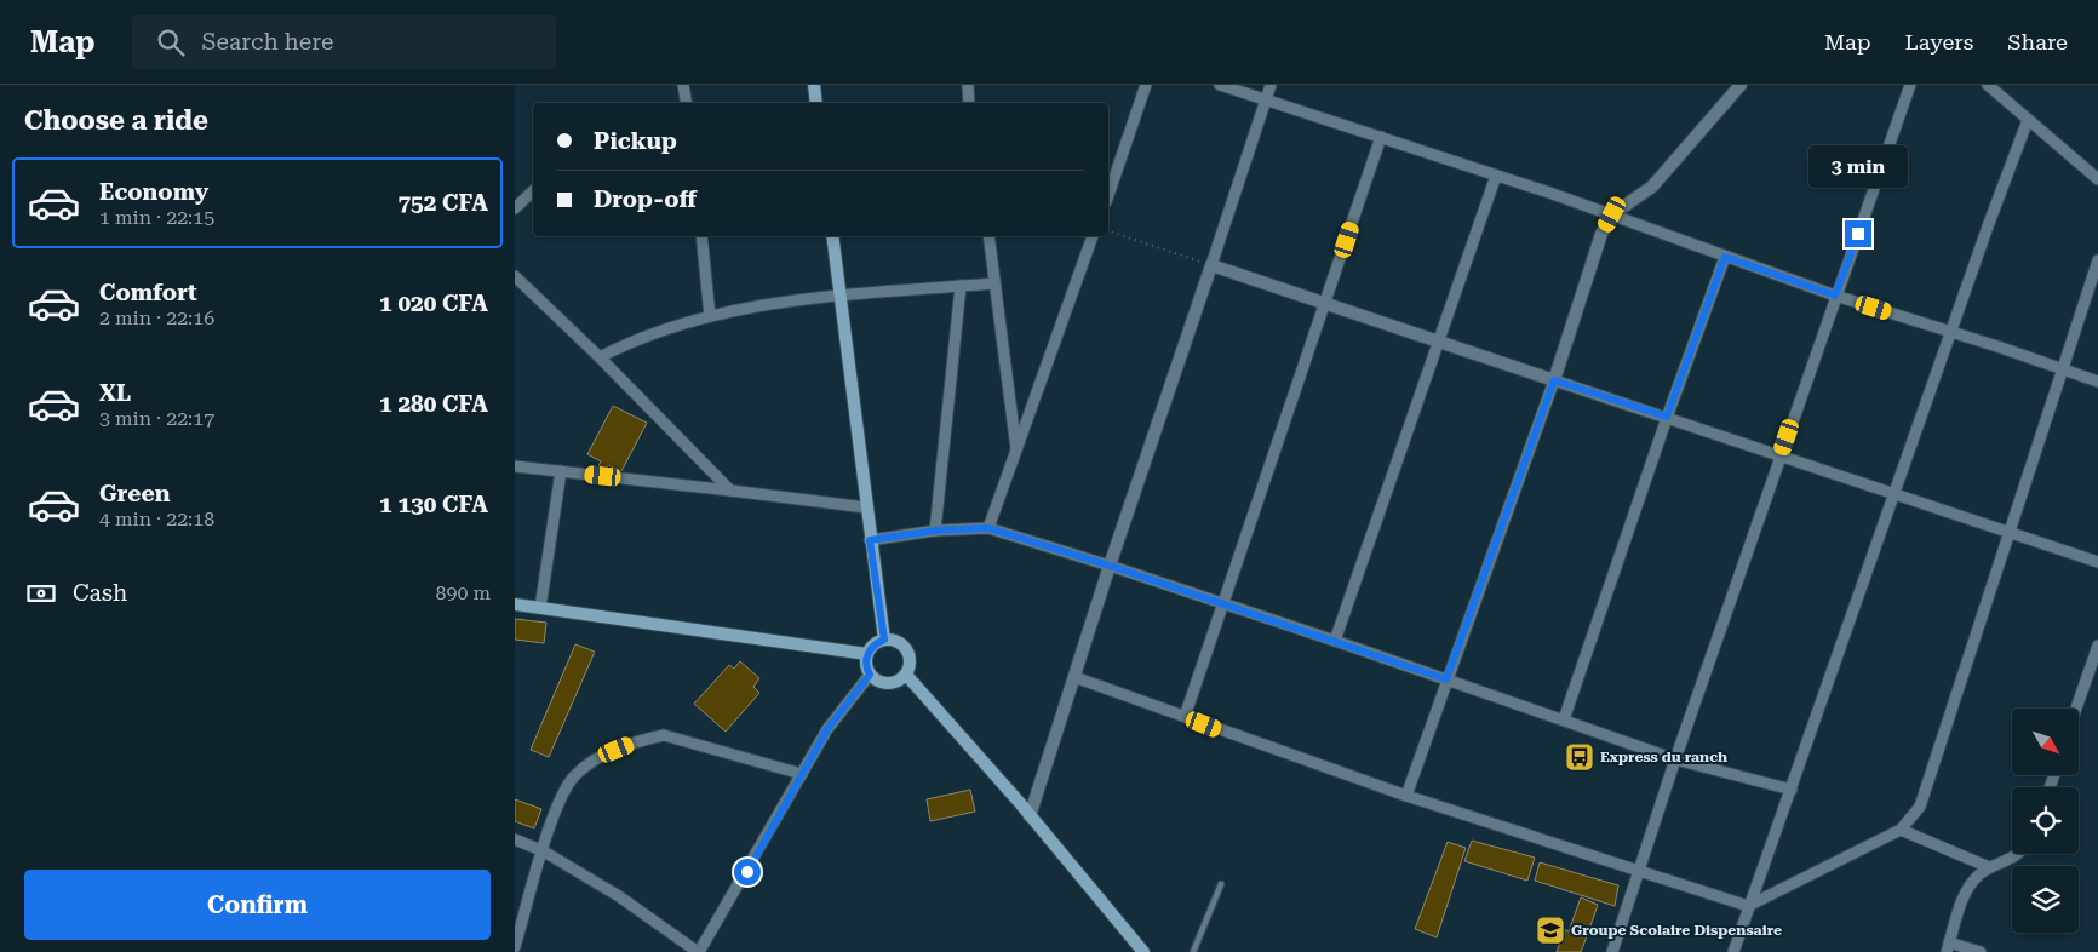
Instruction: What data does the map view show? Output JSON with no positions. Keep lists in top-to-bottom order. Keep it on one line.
{"places":{"bus stop":["Express du ranch"],"school or university":["Groupe Scolaire Dispensaire"]},"north":"bottom right","page":{"header":"Map","search":"Search here","nav":["Map","Layers","Share"],"heading":"Choose a ride","banner":["Pickup","Drop-off"],"bubble":"3 min","list":[{"name":"Economy","note":"1 min · 22:15","value":"752 CFA"},{"name":"Comfort","note":"2 min · 22:16","value":"1 020 CFA"},{"name":"XL","note":"3 min · 22:17","value":"1 280 CFA"},{"name":"Green","note":"4 min · 22:18","value":"1 130 CFA"}],"pay":["Cash","890 m"],"buttons":"Confirm"}}
